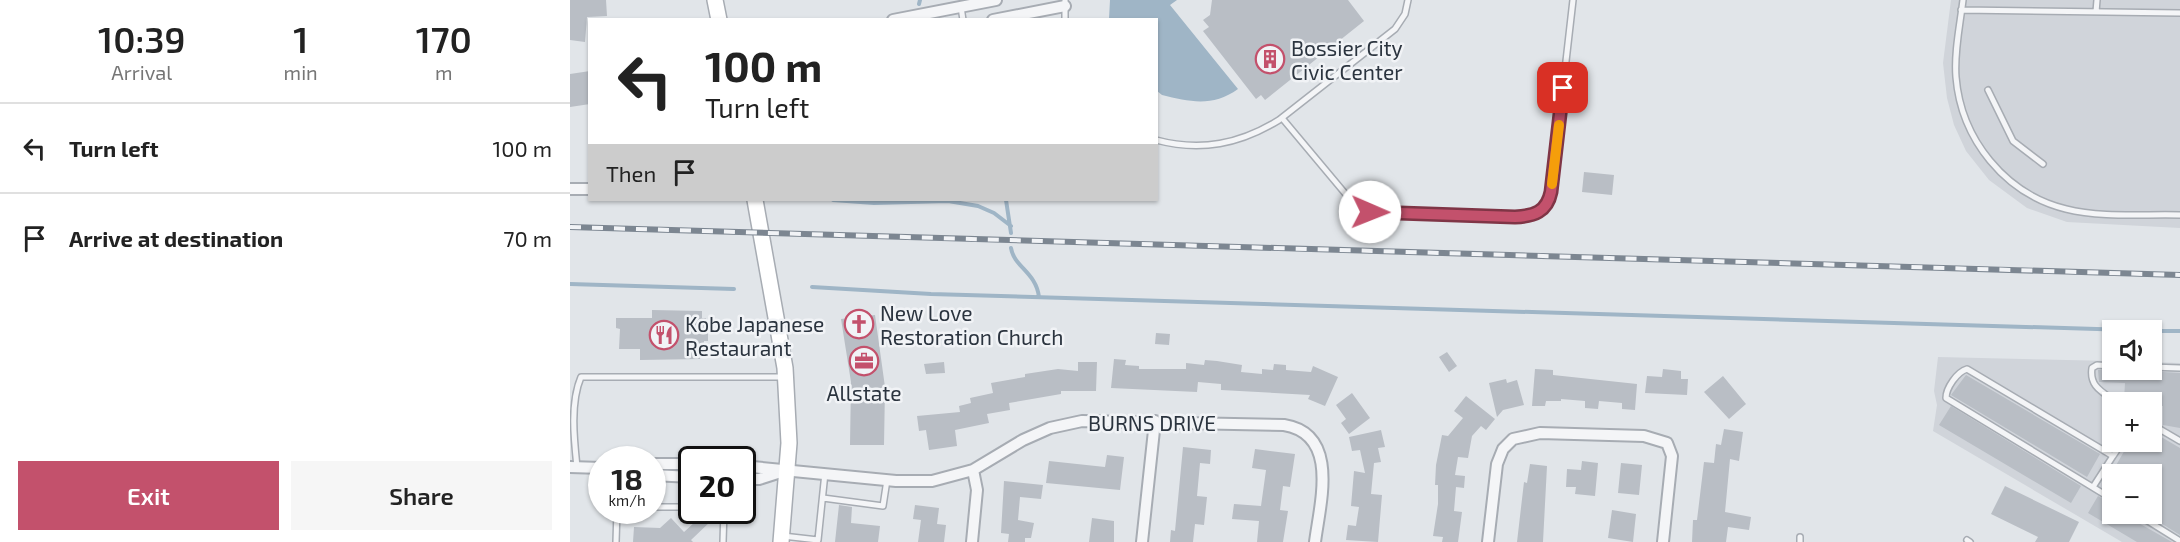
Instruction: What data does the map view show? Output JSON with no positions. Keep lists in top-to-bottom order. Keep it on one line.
{"streets":{"street":["BURNS DRIVE"]},"places":{"building":["Bossier City Civic Center"],"church":["New Love Restoration Church"],"restaurant":["Kobe Japanese Restaurant"],"office":["Allstate"]},"page":{"eta":["10:39","Arrival","1","min","170","m"],"turn":["100 m","Turn left"],"list":[{"name":"Turn left","value":"100 m"},{"name":"Arrive at destination","value":"70 m"}],"then":"Then","map_buttons":["+","−"],"speed":"18 km/h","limit":"20","buttons":["Exit","Share"]}}
